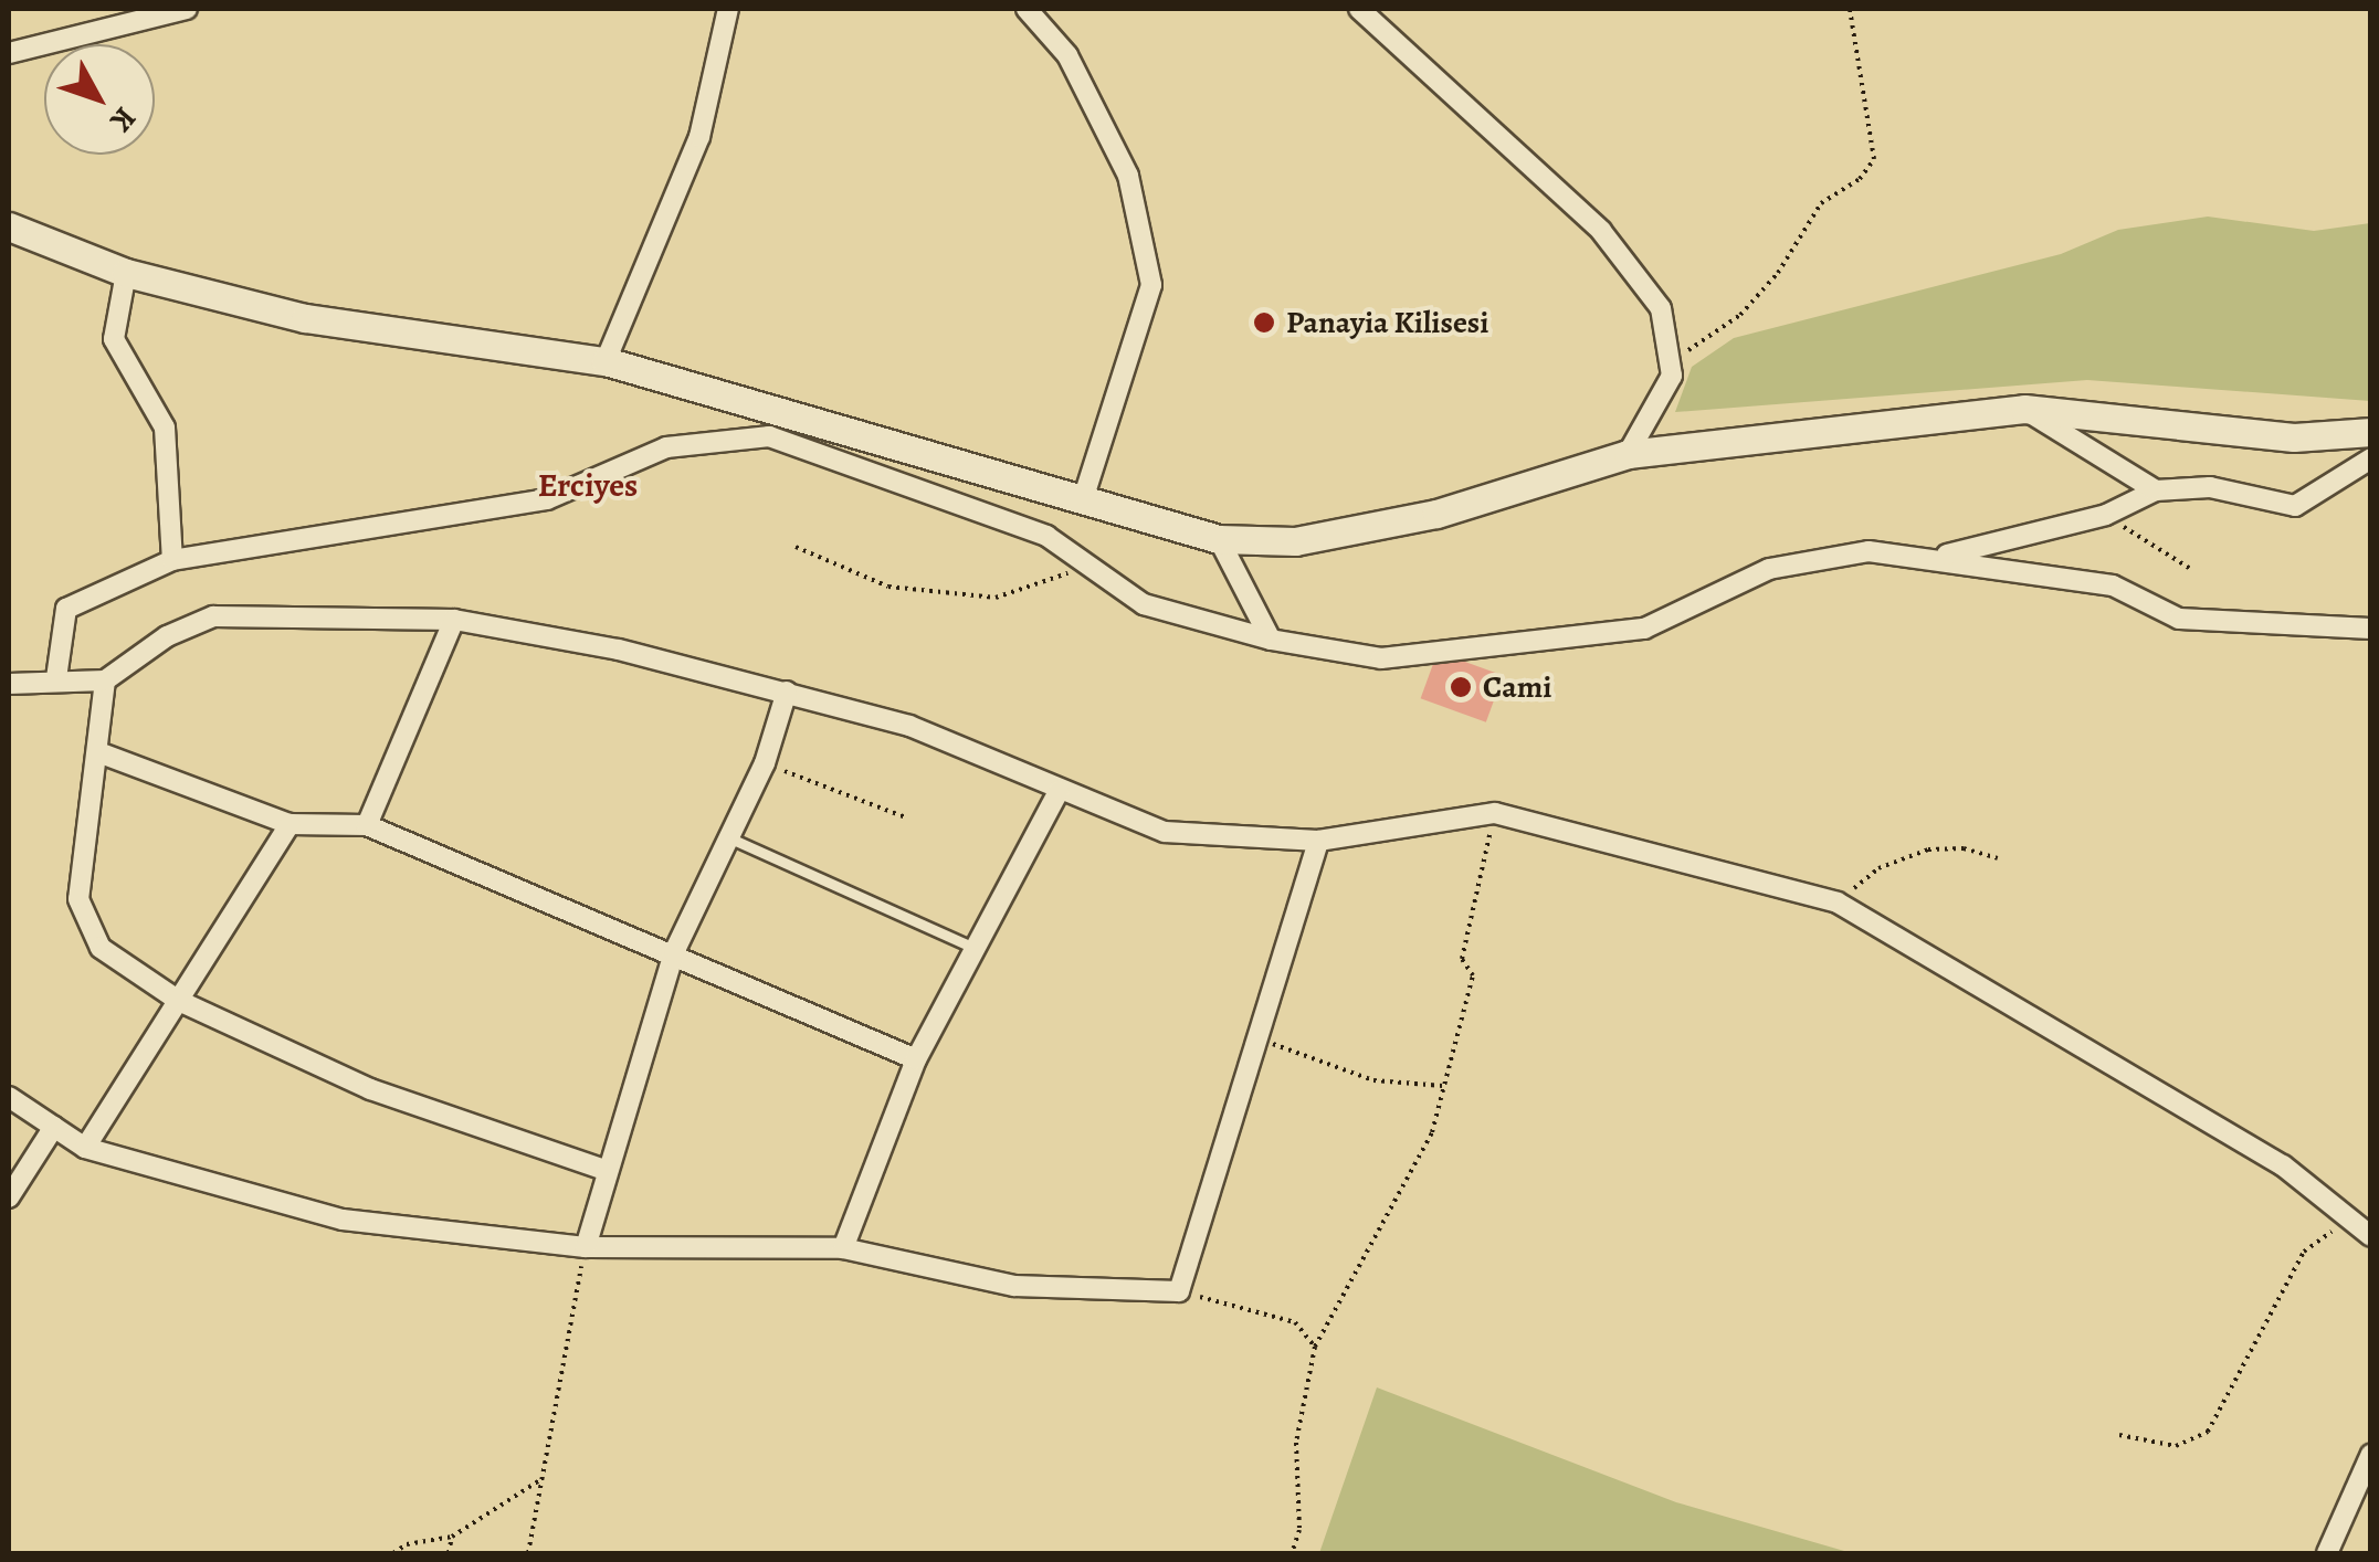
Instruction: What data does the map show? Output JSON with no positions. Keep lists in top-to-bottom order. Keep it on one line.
{"districts":["Erciyes"],"places":["Panayia Kilisesi","Cami"],"north":"bottom right"}
